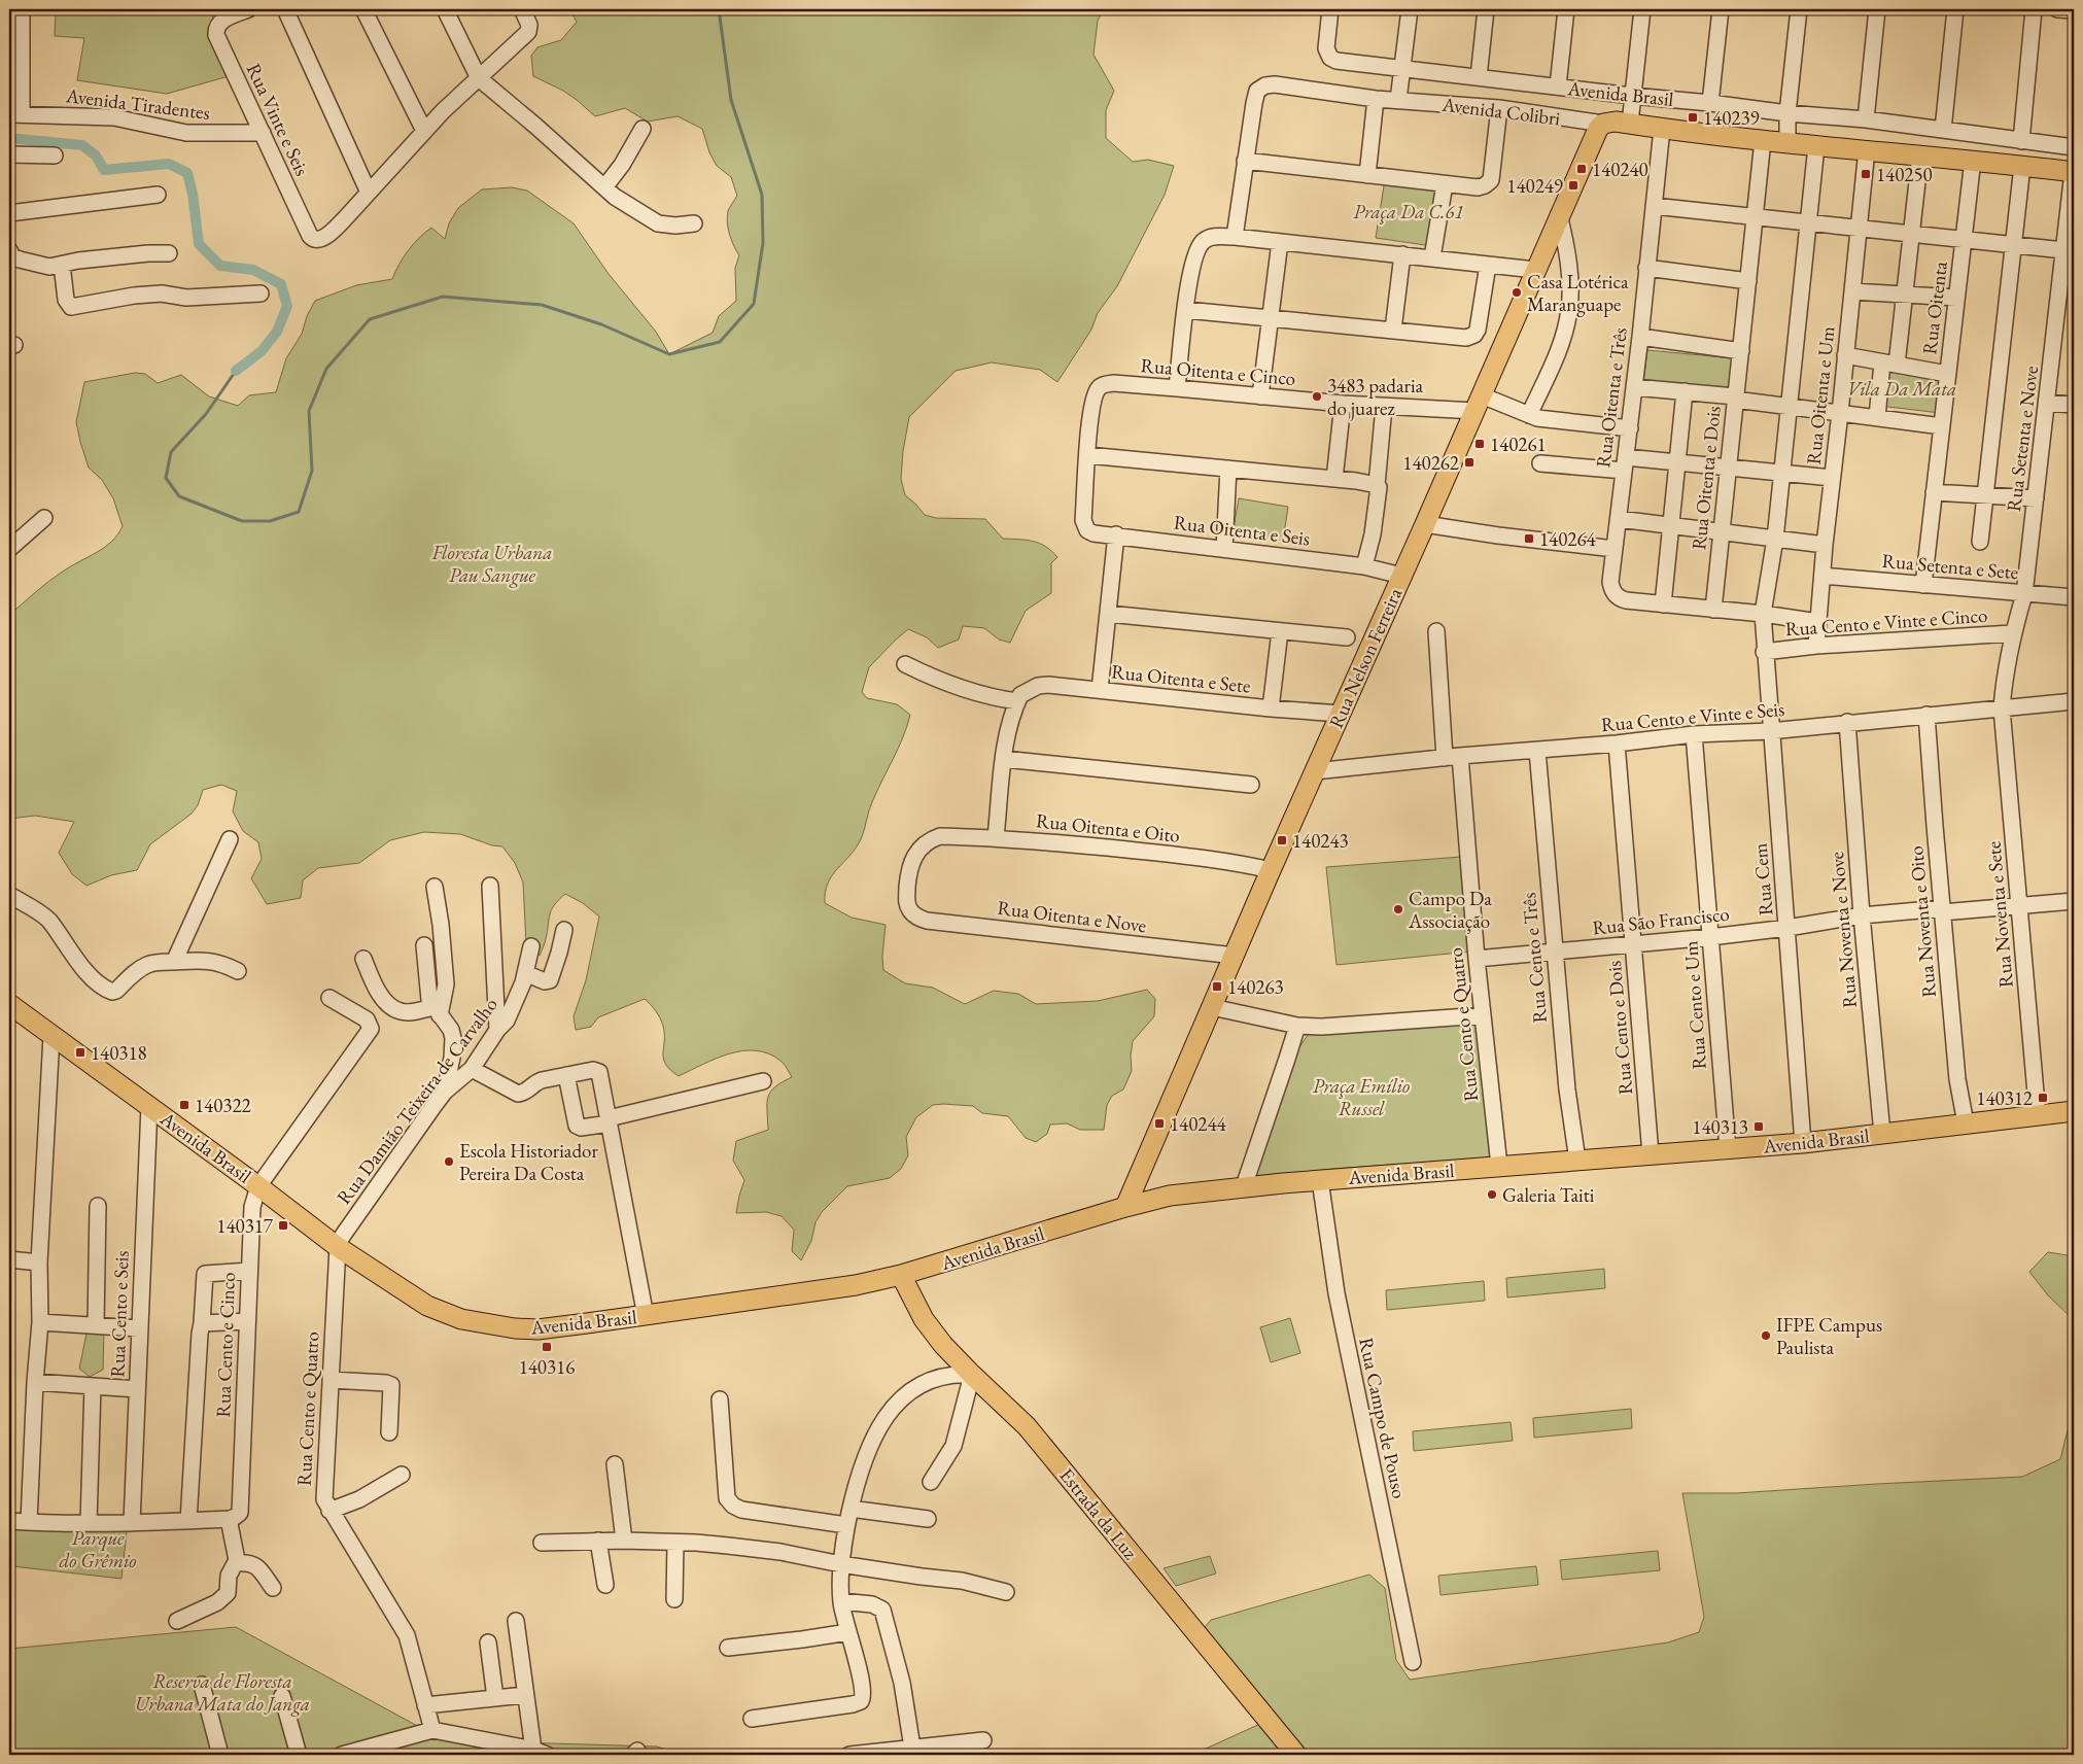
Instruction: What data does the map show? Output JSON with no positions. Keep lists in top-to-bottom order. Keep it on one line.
{"streets":{"main road":["Avenida Brasil","Avenida Colibri","Rua Nelson Ferreira","Estrada da Luz"],"street":["Avenida Tiradentes","Rua Vinte e Seis","Rua Oitenta","Rua Oitenta e Cinco","Rua Oitenta e Um","Rua Oitenta e Três","Rua Setenta e Nove","Rua Oitenta e Dois","Rua Oitenta e Seis","Rua Setenta e Sete","Rua Cento e Vinte e Cinco","Rua Oitenta e Sete","Rua Cento e Vinte e Seis","Rua Oitenta e Oito","Rua Cem","Rua Noventa e Sete","Rua Oitenta e Nove","Rua São Francisco","Rua Noventa e Oito","Rua Noventa e Nove","Rua Cento e Três","Rua Cento e Um","Rua Cento e Quatro","Rua Cento e Dois","Rua Damião Teixeira de Carvalho","Rua Cento e Seis","Rua Cento e Cinco","Rua Campo de Pouso"]},"crossings":[["Avenida Brasil","Rua Nelson Ferreira"],["Avenida Brasil","Rua Cem"],["Avenida Brasil","Rua Noventa e Sete"],["Avenida Brasil","Rua Noventa e Oito"],["Avenida Brasil","Rua Noventa e Nove"],["Avenida Brasil","Rua Cento e Três"],["Avenida Brasil","Rua Cento e Um"],["Avenida Brasil","Rua Cento e Quatro"],["Avenida Brasil","Rua Cento e Dois"],["Avenida Brasil","Rua Damião Teixeira de Carvalho"],["Avenida Brasil","Rua Cento e Seis"],["Avenida Brasil","Rua Cento e Cinco"],["Avenida Brasil","Rua Campo de Pouso"],["Avenida Brasil","Estrada da Luz"],["Avenida Tiradentes","Rua Vinte e Seis"],["Avenida Colibri","Rua Oitenta"],["Avenida Colibri","Rua Oitenta e Um"],["Avenida Colibri","Rua Oitenta e Três"],["Avenida Colibri","Rua Setenta e Nove"],["Avenida Colibri","Rua Oitenta e Dois"],["Avenida Colibri","Rua Nelson Ferreira"],["Avenida Colibri","Rua Cem"],["Rua Oitenta","Rua Setenta e Sete"],["Rua Oitenta e Cinco","Rua Oitenta e Seis"],["Rua Oitenta e Cinco","Rua Nelson Ferreira"],["Rua Oitenta e Um","Rua Setenta e Sete"],["Rua Oitenta e Um","Rua Cento e Vinte e Cinco"],["Rua Oitenta e Três","Rua Cento e Vinte e Cinco"],["Rua Setenta e Nove","Rua Setenta e Sete"],["Rua Setenta e Nove","Rua Cento e Vinte e Cinco"],["Rua Setenta e Nove","Rua Cento e Vinte e Seis"],["Rua Setenta e Nove","Rua Noventa e Sete"],["Rua Oitenta e Dois","Rua Cento e Vinte e Cinco"],["Rua Oitenta e Seis","Rua Nelson Ferreira"],["Rua Cento e Vinte e Cinco","Rua Cem"],["Rua Nelson Ferreira","Rua Oitenta e Sete"],["Rua Nelson Ferreira","Rua Cento e Vinte e Seis"],["Rua Nelson Ferreira","Rua Oitenta e Oito"],["Rua Nelson Ferreira","Rua Oitenta e Nove"],["Rua Cento e Vinte e Seis","Rua Cem"],["Rua Cento e Vinte e Seis","Rua Noventa e Sete"],["Rua Cento e Vinte e Seis","Rua Noventa e Oito"],["Rua Cento e Vinte e Seis","Rua Noventa e Nove"],["Rua Cento e Vinte e Seis","Rua Cento e Três"],["Rua Cento e Vinte e Seis","Rua Cento e Um"],["Rua Cento e Vinte e Seis","Rua Cento e Quatro"],["Rua Cento e Vinte e Seis","Rua Cento e Dois"],["Rua Oitenta e Oito","Rua Oitenta e Nove"],["Rua Cem","Rua São Francisco"],["Rua Noventa e Sete","Rua São Francisco"],["Rua São Francisco","Rua Noventa e Oito"],["Rua São Francisco","Rua Noventa e Nove"],["Rua São Francisco","Rua Cento e Três"],["Rua São Francisco","Rua Cento e Um"],["Rua São Francisco","Rua Cento e Quatro"],["Rua São Francisco","Rua Cento e Dois"],["Rua Cento e Quatro","Rua Damião Teixeira de Carvalho"]],"parks":["Praça Da C.61","Vila Da Mata","Floresta Urbana Pau Sangue","Praça Emílio Russel","Parque do Grêmio","Reserva de Floresta Urbana Mata do Janga"],"places":{"transit":["140239","140240","140250","140249","140261","140262","140264","140243","140263","140318","140312","140322","140244","140313","140317","140316"],"other":["Casa Lotérica Maranguape","3483 padaria do juarez","Campo Da Associação","Escola Historiador Pereira Da Costa","Galeria Taiti","IFPE Campus Paulista"]}}
